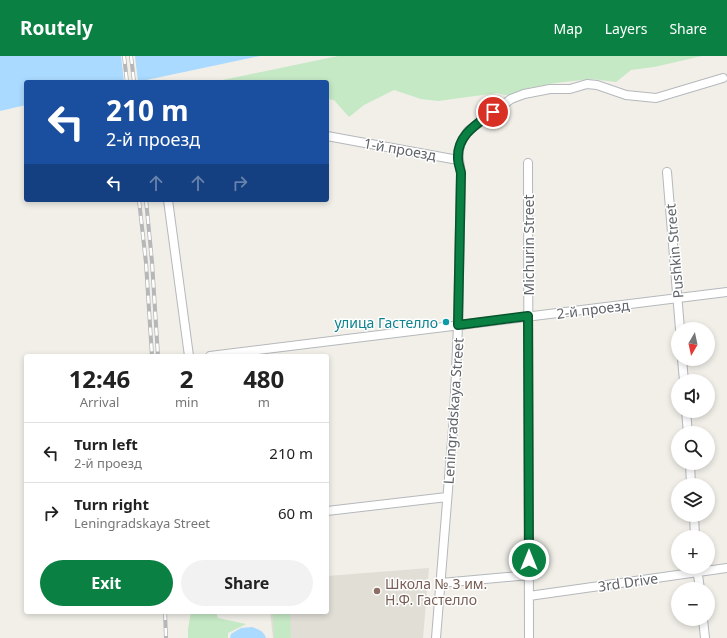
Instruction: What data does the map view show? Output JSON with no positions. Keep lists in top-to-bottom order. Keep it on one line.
{"streets":{"street":["1-й проезд","Michurin Street","Pushkin Street","2-й проезд","Leningradskaya Street","3rd Drive"]},"crossings":[["1-й проезд","Leningradskaya Street"],["Michurin Street","2-й проезд"],["Michurin Street","3rd Drive"],["Pushkin Street","2-й проезд"],["2-й проезд","Leningradskaya Street"]],"places":["улица Гастелло","Школа № 3 им. Н.Ф. Гастелло"],"north":"bottom","page":{"header":"Routely","nav":["Map","Layers","Share"],"turn":["210 m","2-й проезд"],"map_buttons":["+","−"],"eta":["12:46","Arrival","2","min","480","m"],"list":[{"name":"Turn left","note":"2-й проезд","value":"210 m"},{"name":"Turn right","note":"Leningradskaya Street","value":"60 m"}],"buttons":["Exit","Share"]}}
